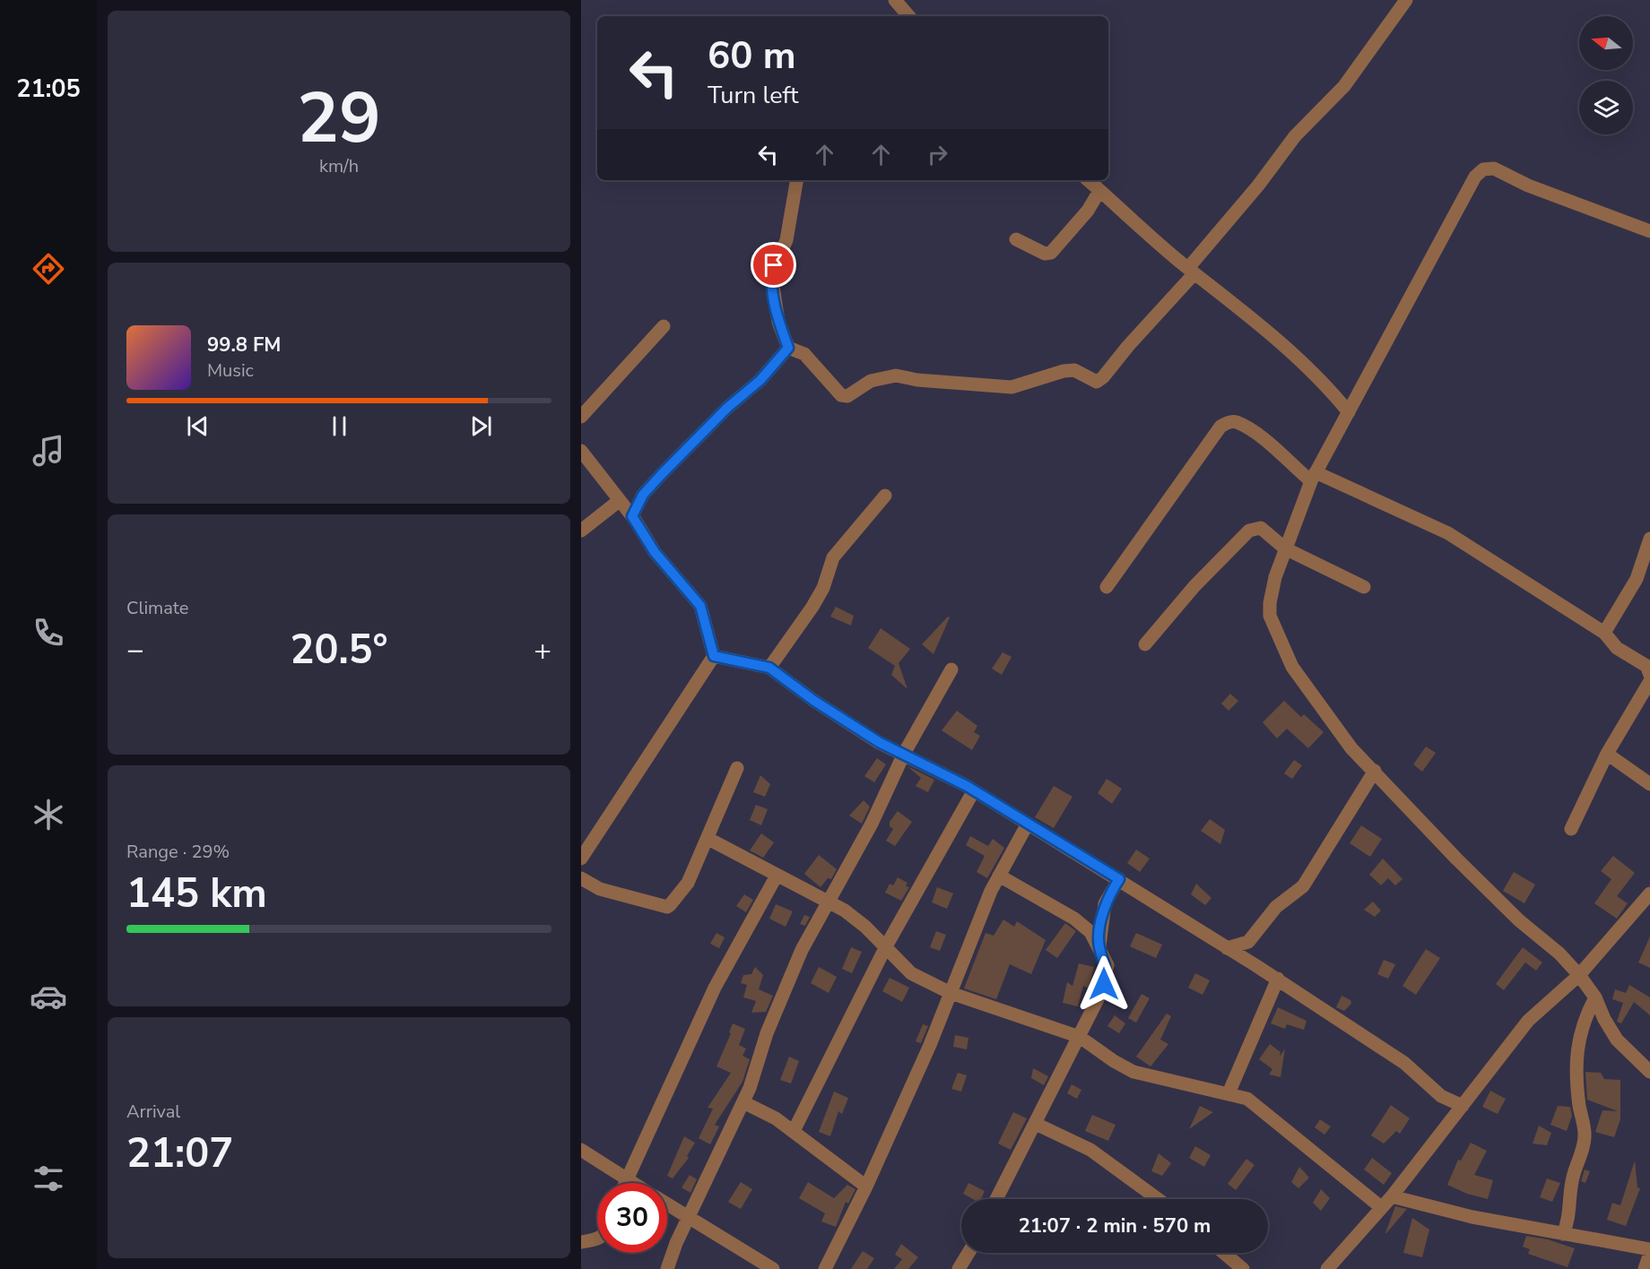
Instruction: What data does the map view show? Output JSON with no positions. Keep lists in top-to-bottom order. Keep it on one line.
{"north":"left","page":{"tabs":"21:05","tile":[["29","km/h"],"Climate",["Range · 29%","145 km"],["Arrival","21:07"]],"turn":["60 m","Turn left"],"song":["99.8 FM","Music"],"heat":["−","20.5°","+"],"limit":"30","trip":"21:07 · 2 min · 570 m"}}
